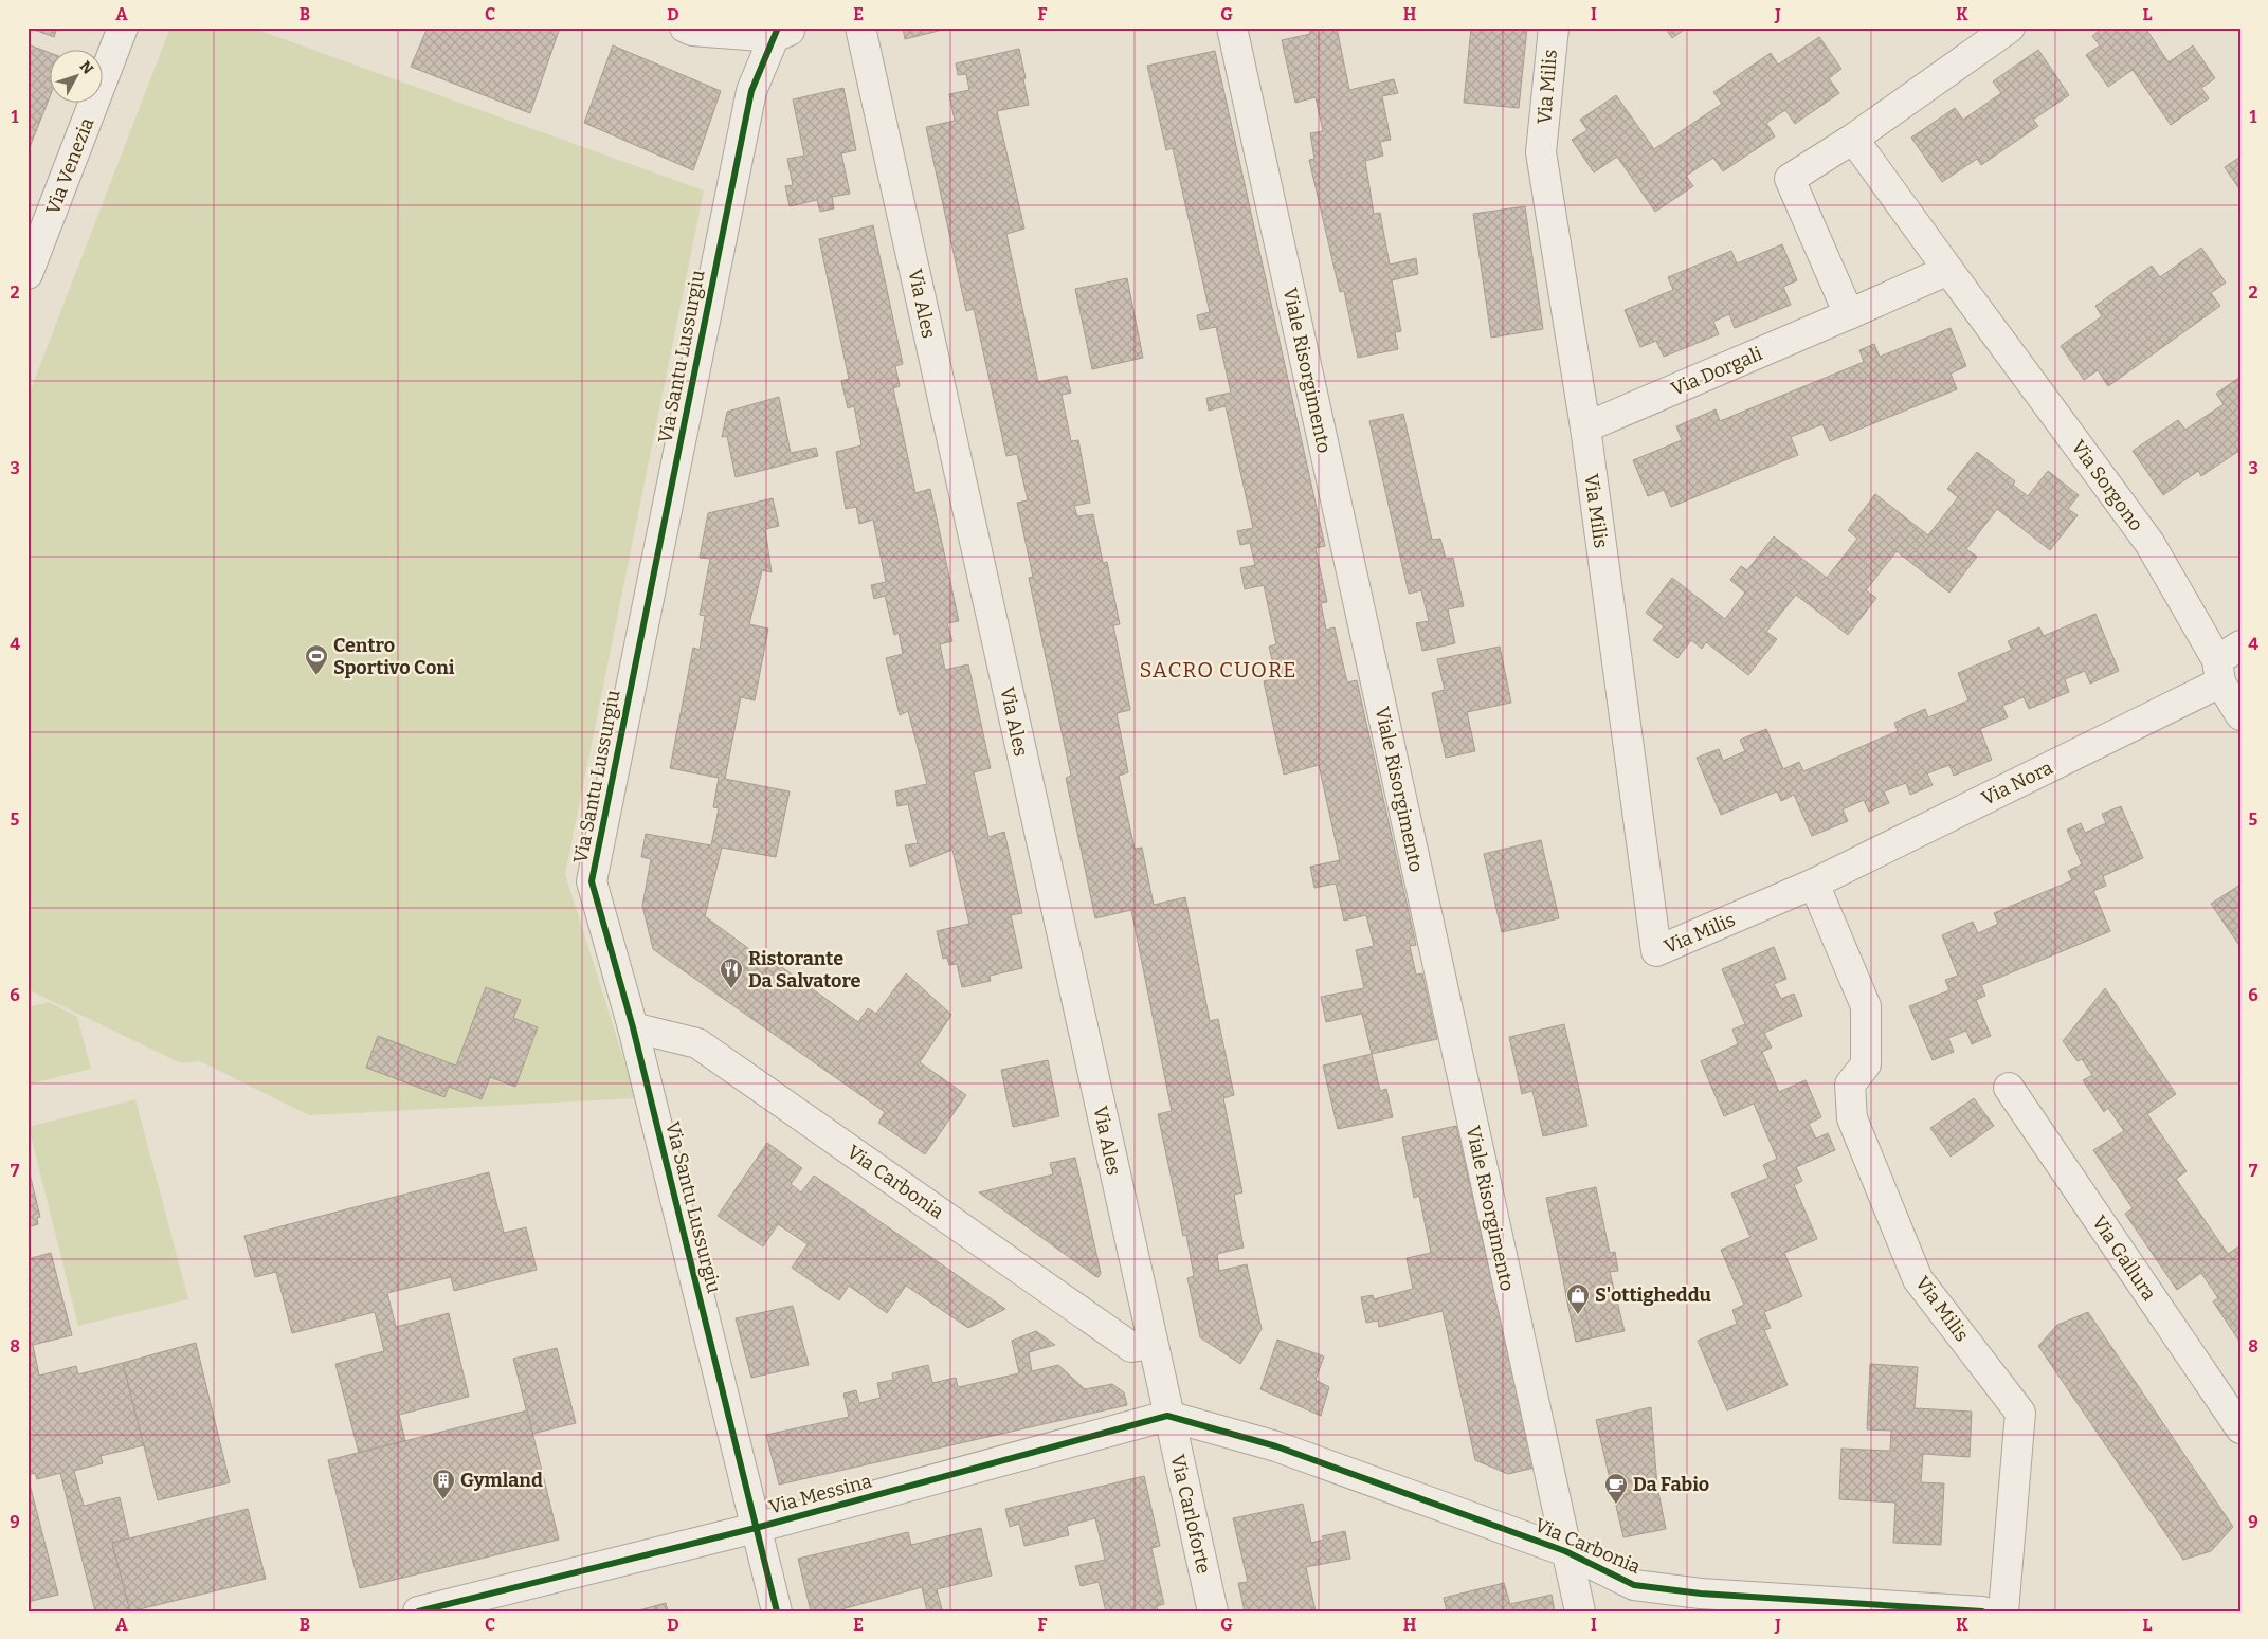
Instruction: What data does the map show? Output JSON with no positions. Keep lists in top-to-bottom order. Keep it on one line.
{"streets":{"street":["Via Milis","Via Venezia","Via Ales","Via Santu Lussurgiu","Viale Risorgimento","Via Dorgali","Via Sorgono","Via Nora","Via Carbonia","Via Gallura","Via Messina","Via Carloforte"]},"crossings":[["Via Milis","Via Dorgali"],["Via Milis","Via Nora"],["Via Ales","Via Carbonia"],["Via Ales","Via Messina"],["Via Ales","Via Carloforte"],["Via Santu Lussurgiu","Via Carbonia"],["Via Santu Lussurgiu","Via Messina"],["Viale Risorgimento","Via Carbonia"],["Via Dorgali","Via Sorgono"],["Via Sorgono","Via Nora"],["Via Carbonia","Via Messina"],["Via Carbonia","Via Carloforte"],["Via Messina","Via Carloforte"]],"districts":["SACRO CUORE"],"places":{"sports":["Centro Sportivo Coni"],"restaurant":["Ristorante Da Salvatore"],"shop":["S'ottigheddu"],"building":["Gymland"],"cafe":["Da Fabio"]},"north":"top right","grid":{"columns":["A","B","C","D","E","F","G","H","I","J","K","L"],"rows":["1","2","3","4","5","6","7","8","9"]}}
